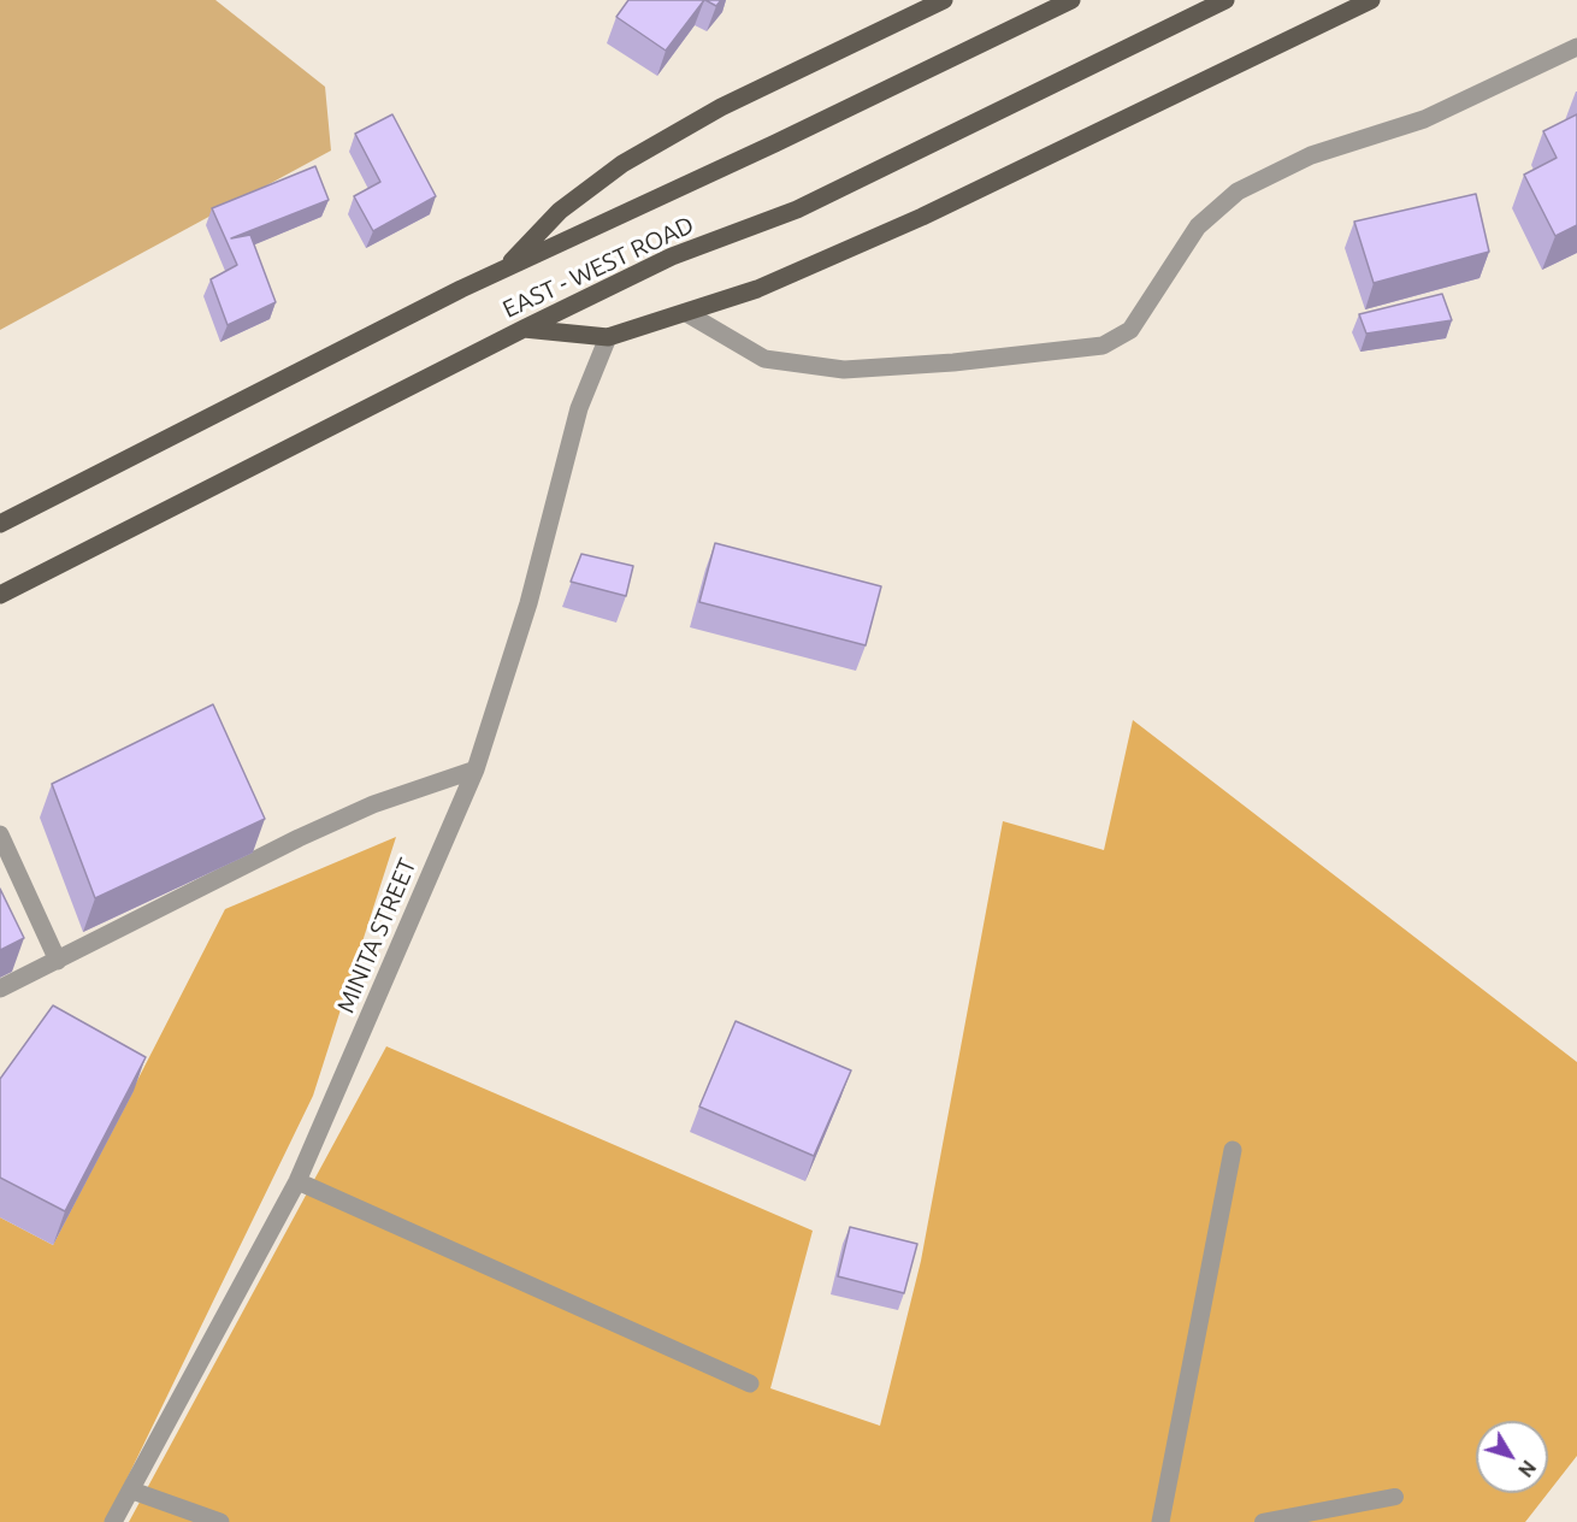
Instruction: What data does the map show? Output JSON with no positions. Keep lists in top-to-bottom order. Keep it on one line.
{"streets":{"main road":["EAST - WEST ROAD"],"street":["MINITA STREET"]},"north":"bottom right"}
